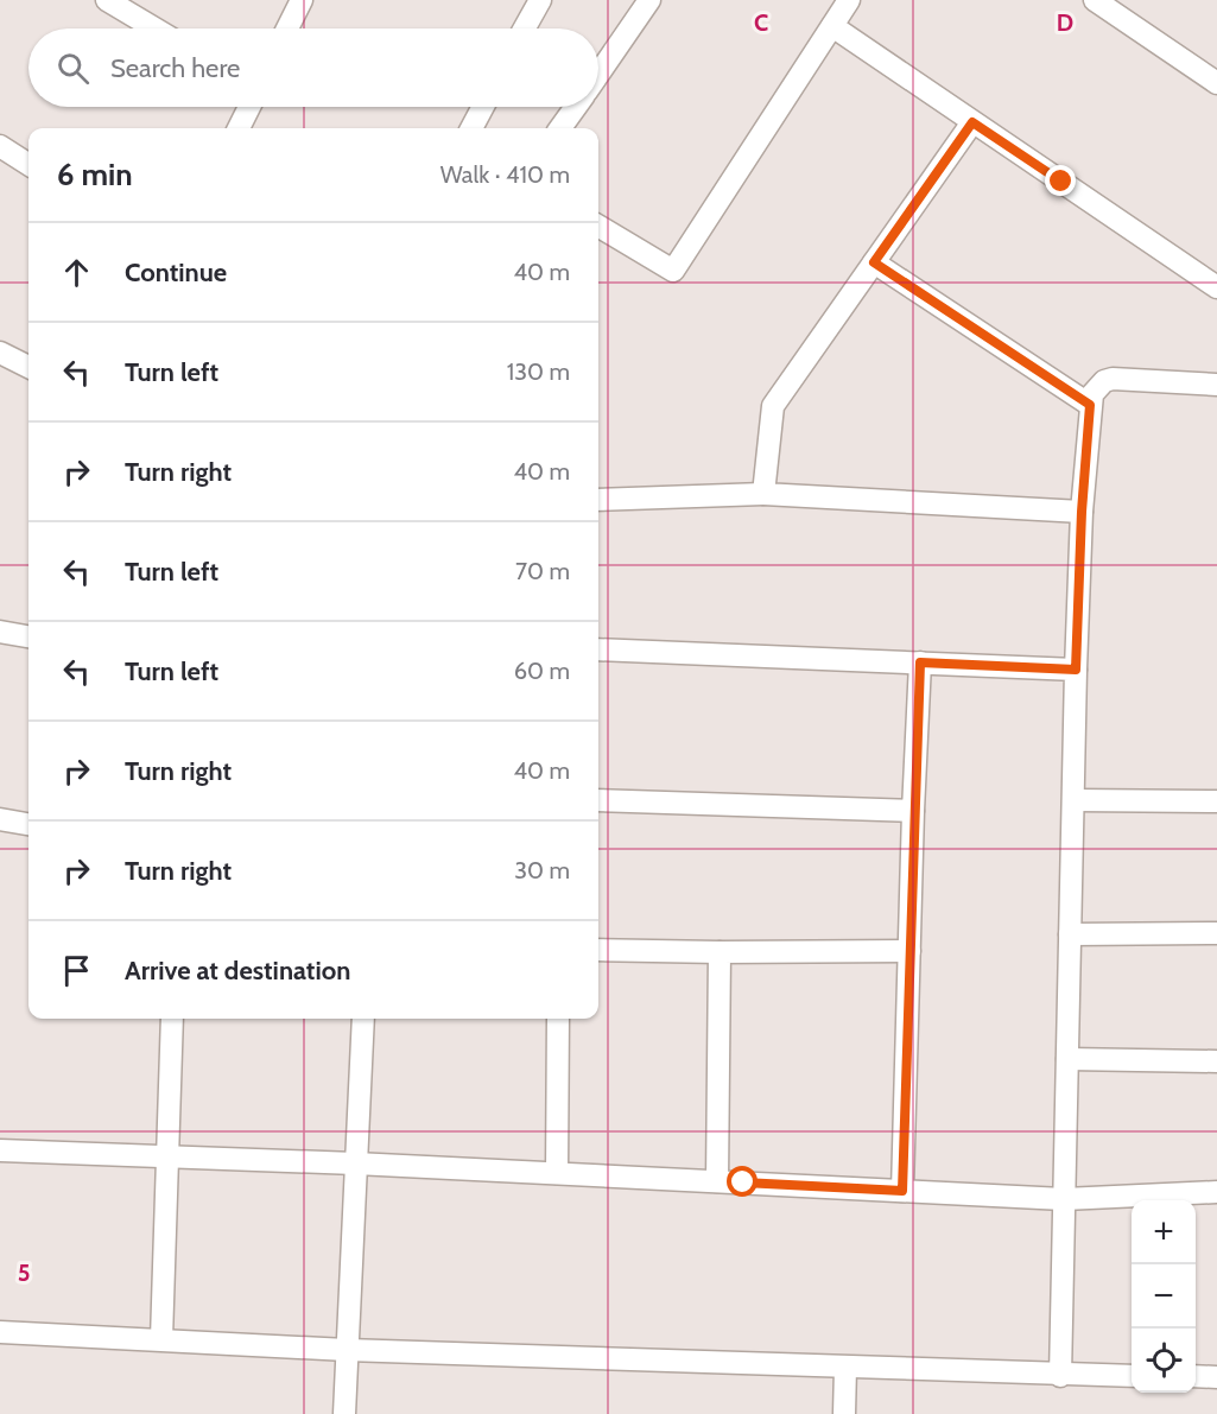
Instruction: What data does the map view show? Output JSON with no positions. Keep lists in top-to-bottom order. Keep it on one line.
{"page":{"search":"Search here","heading":["6 min","Walk · 410 m"],"list":[["Continue","40 m"],["Turn left","130 m"],["Turn right","40 m"],["Turn left","70 m"],["Turn left","60 m"],["Turn right","40 m"],["Turn right","30 m"],"Arrive at destination"],"map_buttons":["+","−"]},"grid":{"columns":["C","D"],"rows":["5"]}}
